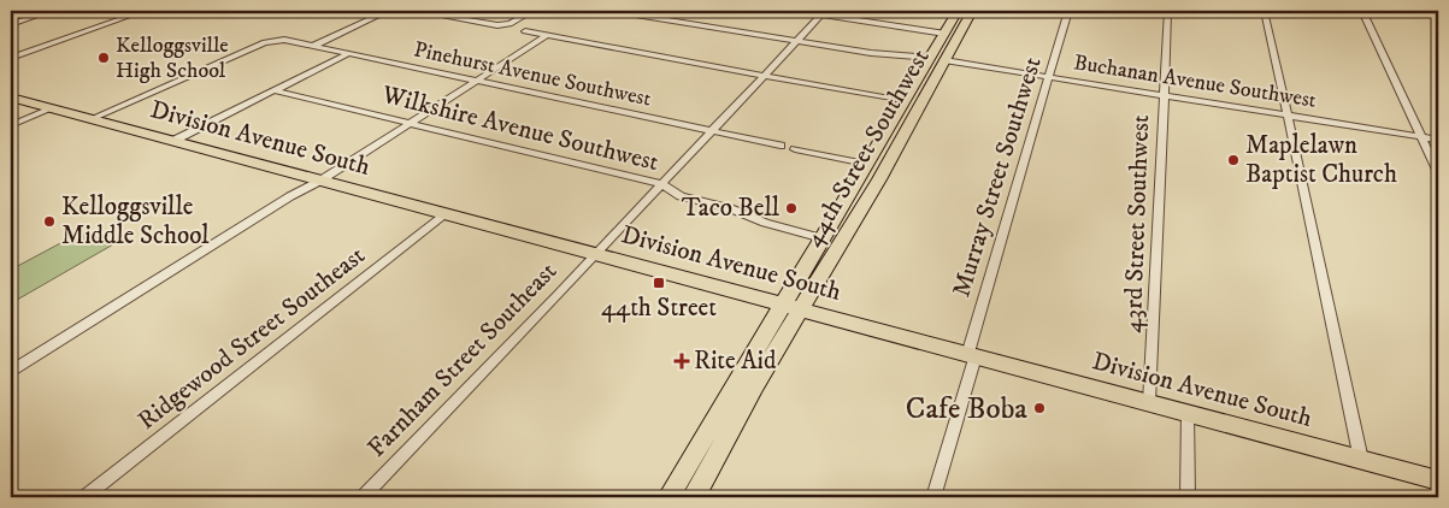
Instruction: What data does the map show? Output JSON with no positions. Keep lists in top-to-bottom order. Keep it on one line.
{"streets":{"main road":["Division Avenue South","44th Street Southwest"],"street":["Pinehurst Avenue Southwest","Buchanan Avenue Southwest","Wilkshire Avenue Southwest","Murray Street Southwest","43rd Street Southwest","Ridgewood Street Southeast","Farnham Street Southeast"]},"crossings":[["Pinehurst Avenue Southwest","Division Avenue South"],["Pinehurst Avenue Southwest","Farnham Street Southeast"],["Buchanan Avenue Southwest","44th Street Southwest"],["Buchanan Avenue Southwest","Murray Street Southwest"],["Buchanan Avenue Southwest","43rd Street Southwest"],["Buchanan Avenue Southwest","Farnham Street Southeast"],["Wilkshire Avenue Southwest","44th Street Southwest"],["Wilkshire Avenue Southwest","Farnham Street Southeast"],["Division Avenue South","44th Street Southwest"],["Division Avenue South","Murray Street Southwest"],["Division Avenue South","43rd Street Southwest"],["Division Avenue South","Ridgewood Street Southeast"],["Division Avenue South","Farnham Street Southeast"]],"places":{"other":["Kelloggsville High School","Maplelawn Baptist Church","Taco Bell","Kelloggsville Middle School","Cafe Boba"],"transit":["44th Street"],"health":["Rite Aid"]}}
